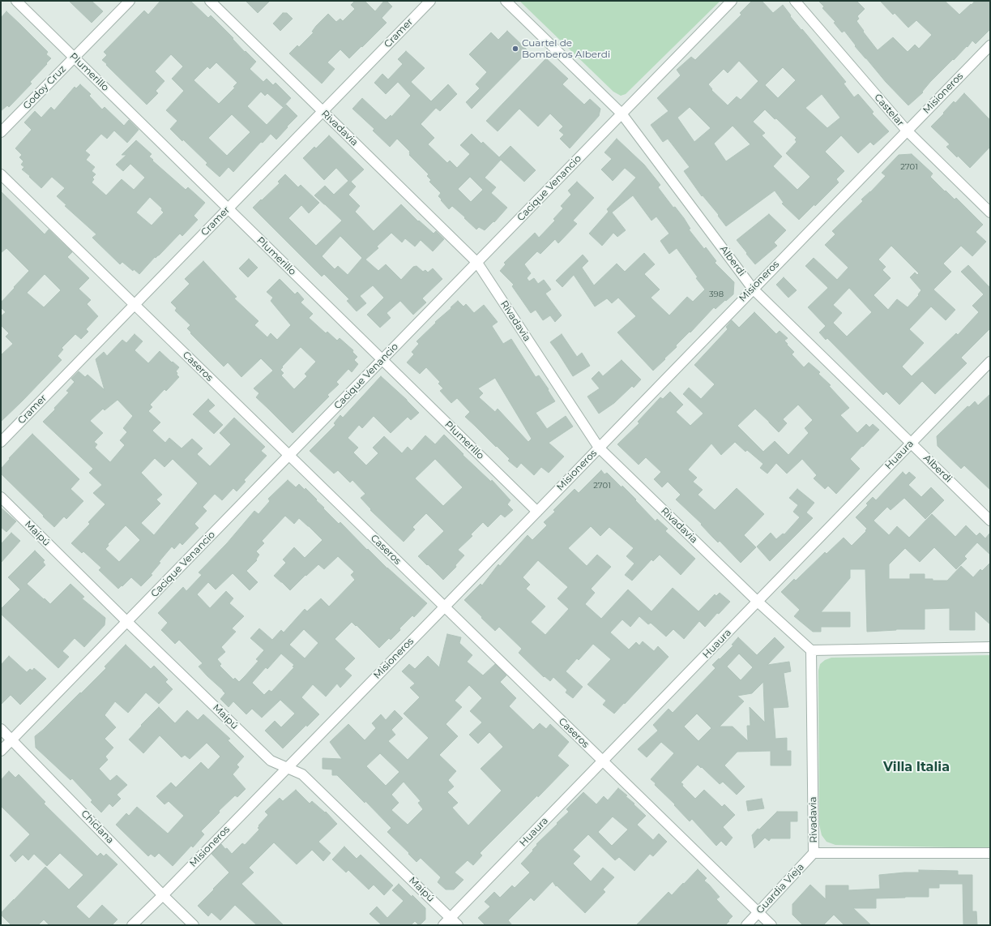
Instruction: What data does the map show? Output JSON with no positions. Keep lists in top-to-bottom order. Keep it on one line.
{"streets":{"street":["Cramer","Plumerillo","Godoy Cruz","Misioneros","Castelar","Rivadavia","Cacique Venancio","Alberdi","Caseros","Huaura","Maipú","Chiclana","Guardia Vieja"]},"crossings":[["Cramer","Plumerillo"],["Cramer","Rivadavia"],["Cramer","Caseros"],["Plumerillo","Godoy Cruz"],["Plumerillo","Misioneros"],["Plumerillo","Cacique Venancio"],["Misioneros","Castelar"],["Misioneros","Rivadavia"],["Misioneros","Alberdi"],["Misioneros","Caseros"],["Misioneros","Maipú"],["Misioneros","Chiclana"],["Rivadavia","Cacique Venancio"],["Rivadavia","Huaura"],["Rivadavia","Guardia Vieja"],["Cacique Venancio","Alberdi"],["Cacique Venancio","Caseros"],["Cacique Venancio","Maipú"],["Cacique Venancio","Chiclana"],["Alberdi","Huaura"],["Caseros","Huaura"],["Caseros","Guardia Vieja"],["Huaura","Maipú"]],"districts":["Villa Italia"],"places":["Cuartel de Bomberos Alberdi"],"house_numbers":["2701","398","2701"]}
